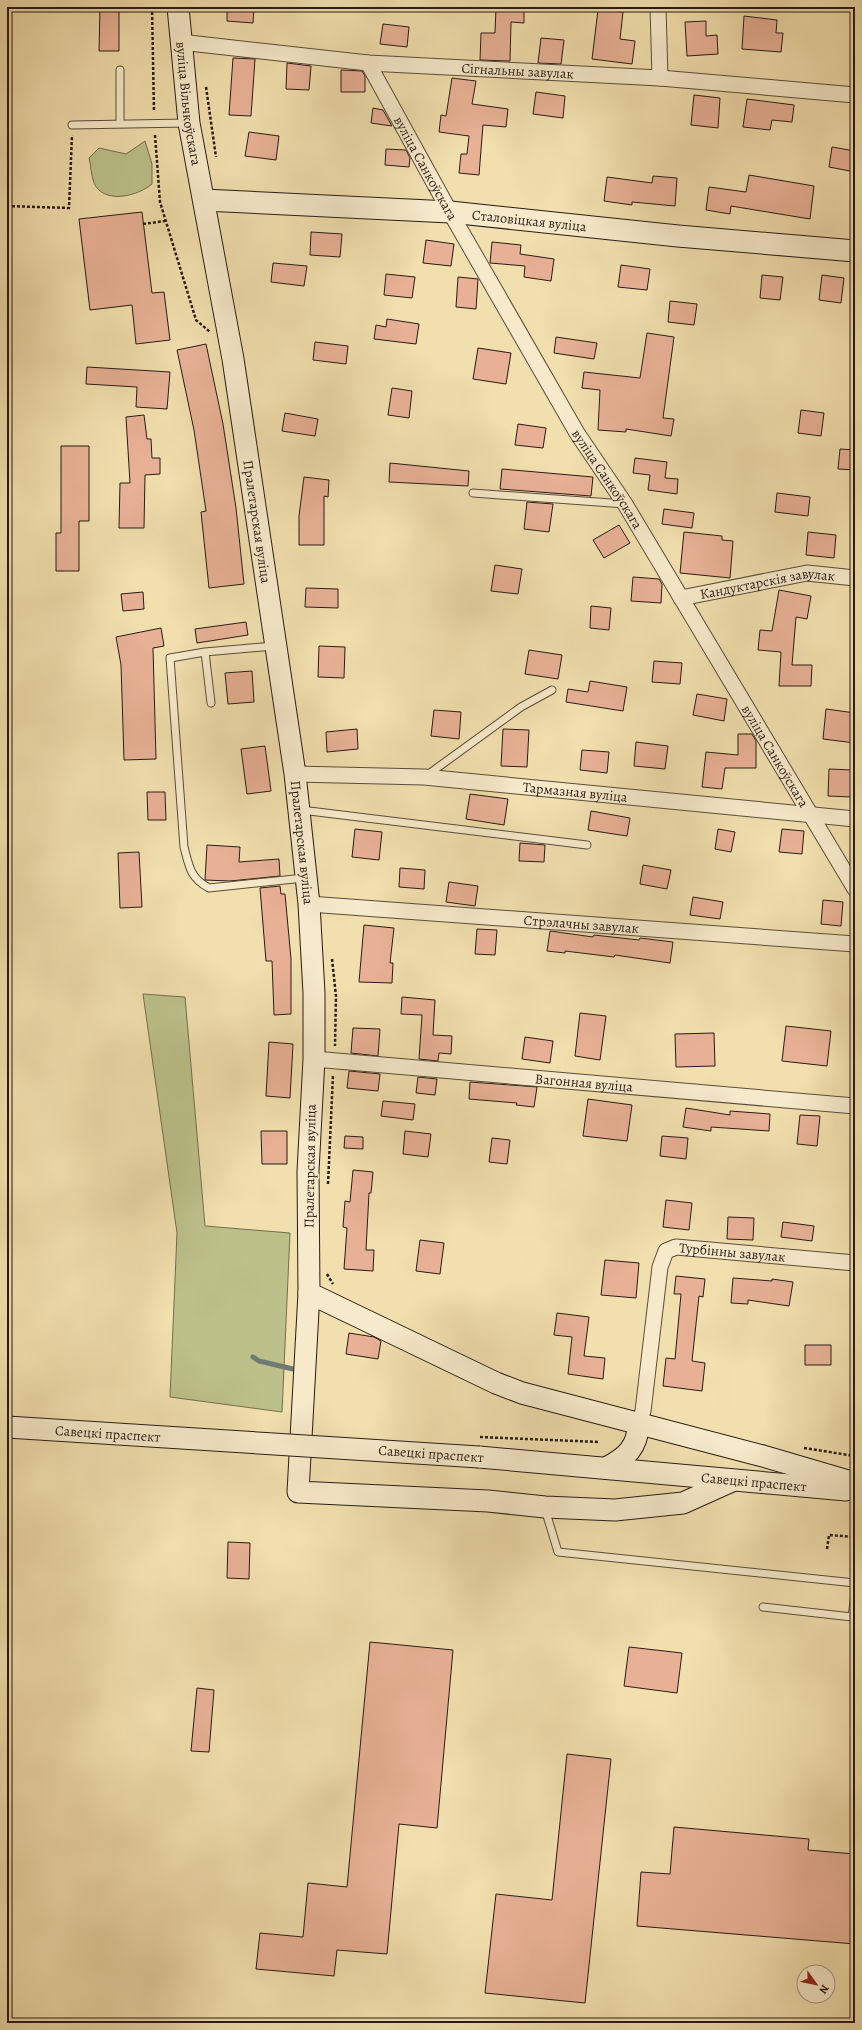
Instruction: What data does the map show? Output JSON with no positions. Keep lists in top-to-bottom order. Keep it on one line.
{"streets":{"main road":["вуліца Вільчкоўскага","Сталовіцкая вуліца","Пралетарская вуліца","Савецкі праспект"],"street":["Сігнальны завулак","вуліца Санкоўскага","Кандуктарскія завулак","Тармазная вуліца","Стрэлачны завулак","Вагонная вуліца","Турбінны завулак"]},"crossings":[["Сігнальны завулак","вуліца Вільчкоўскага"],["Сігнальны завулак","вуліца Санкоўскага"],["вуліца Вільчкоўскага","Сталовіцкая вуліца"],["вуліца Вільчкоўскага","Пралетарская вуліца"],["вуліца Санкоўскага","Сталовіцкая вуліца"],["вуліца Санкоўскага","Кандуктарскія завулак"],["вуліца Санкоўскага","Тармазная вуліца"],["Сталовіцкая вуліца","Пралетарская вуліца"],["Пралетарская вуліца","Тармазная вуліца"],["Пралетарская вуліца","Стрэлачны завулак"],["Пралетарская вуліца","Вагонная вуліца"]],"north":"bottom right"}
